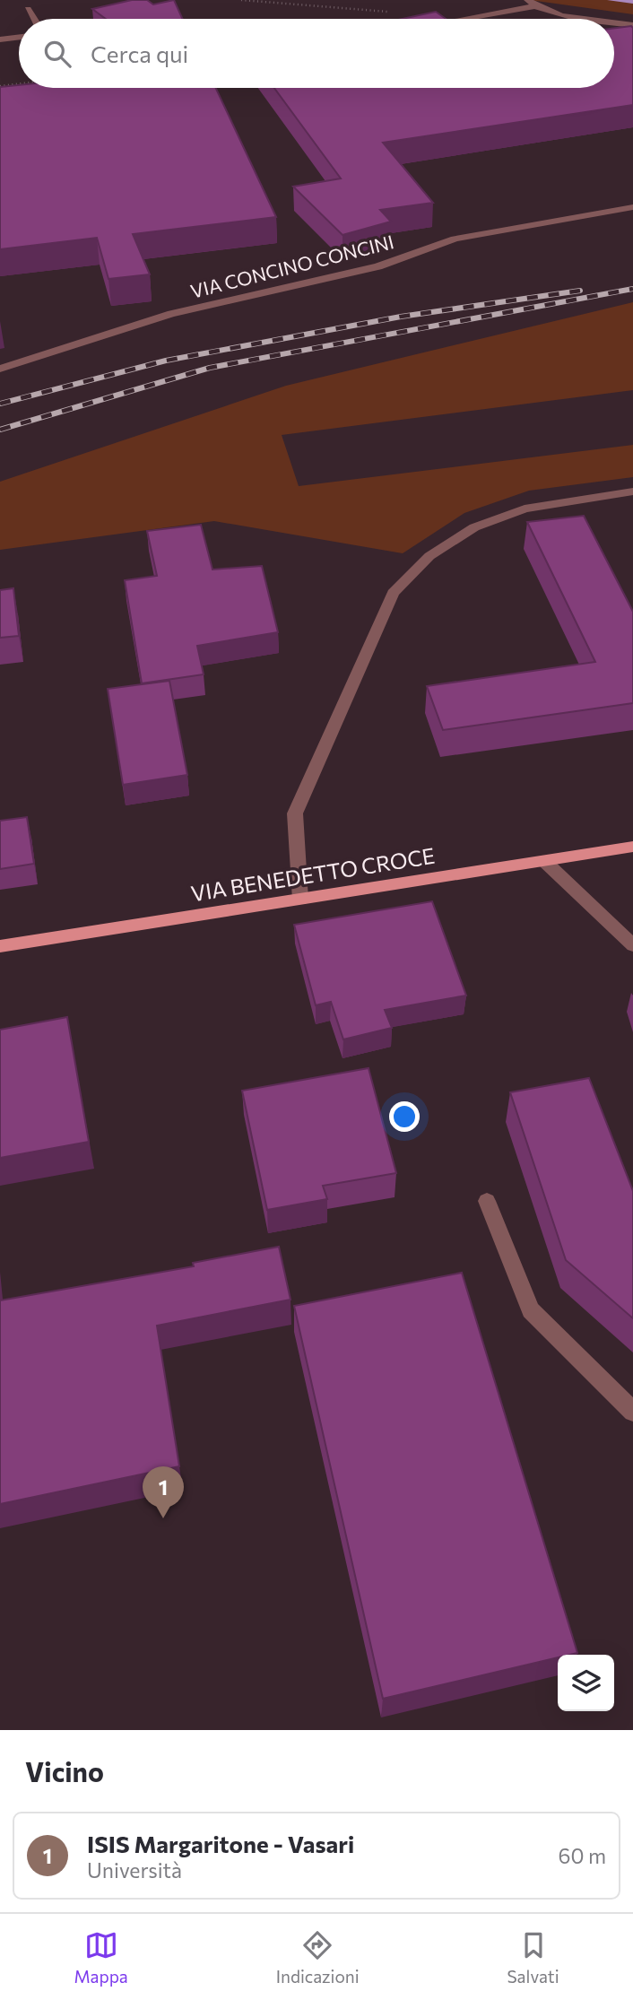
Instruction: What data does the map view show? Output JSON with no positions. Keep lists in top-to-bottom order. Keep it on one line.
{"streets":{"main road":["VIA BENEDETTO CROCE"],"street":["VIA CONCINO CONCINI"]},"page":{"search":"Cerca qui","pins":"1","heading":"Vicino","list":[{"mark":"1","name":"ISIS Margaritone - Vasari","note":"Università","value":"60 m"}],"nav":["Mappa","Indicazioni","Salvati"]}}
